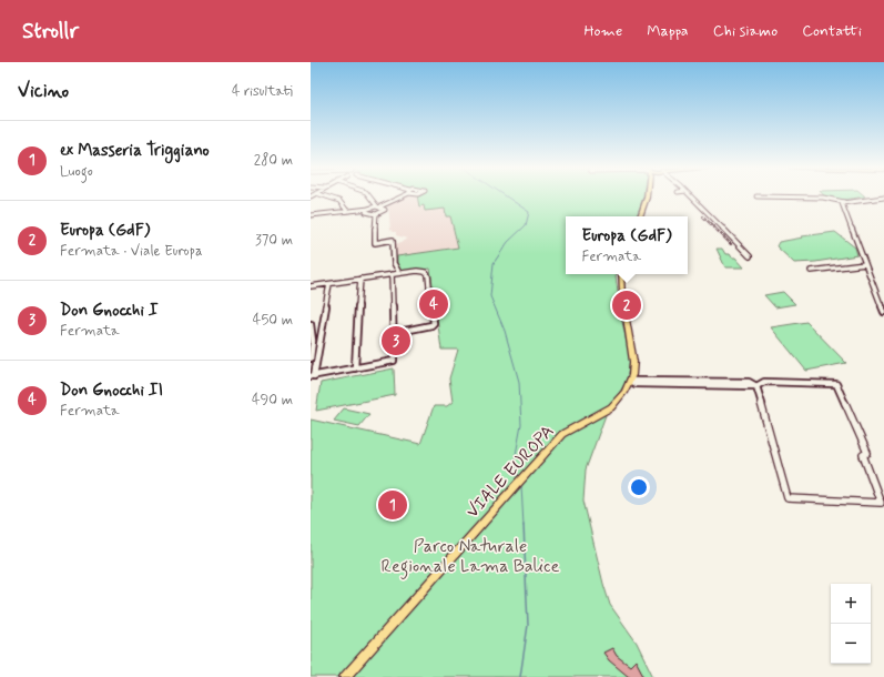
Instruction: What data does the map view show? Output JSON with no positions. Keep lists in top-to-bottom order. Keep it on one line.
{"streets":{"main road":["VIALE EUROPA"]},"parks":["Parco Naturale Regionale Lama Balice"],"page":{"header":"Strollr","nav":["Home","Mappa","Chi siamo","Contatti"],"heading":["Vicino","4 risultati"],"list":[{"mark":"1","name":"ex Masseria Triggiano","note":"Luogo","value":"280 m"},{"mark":"2","name":"Europa (GdF)","note":"Fermata · Viale Europa","value":"370 m"},{"mark":"3","name":"Don Gnocchi I","note":"Fermata","value":"450 m"},{"mark":"4","name":"Don Gnocchi II","note":"Fermata","value":"490 m"}],"popup":["Europa (GdF)","Fermata"],"pins":["4","2","3","1"],"map_buttons":["+","−"]}}
